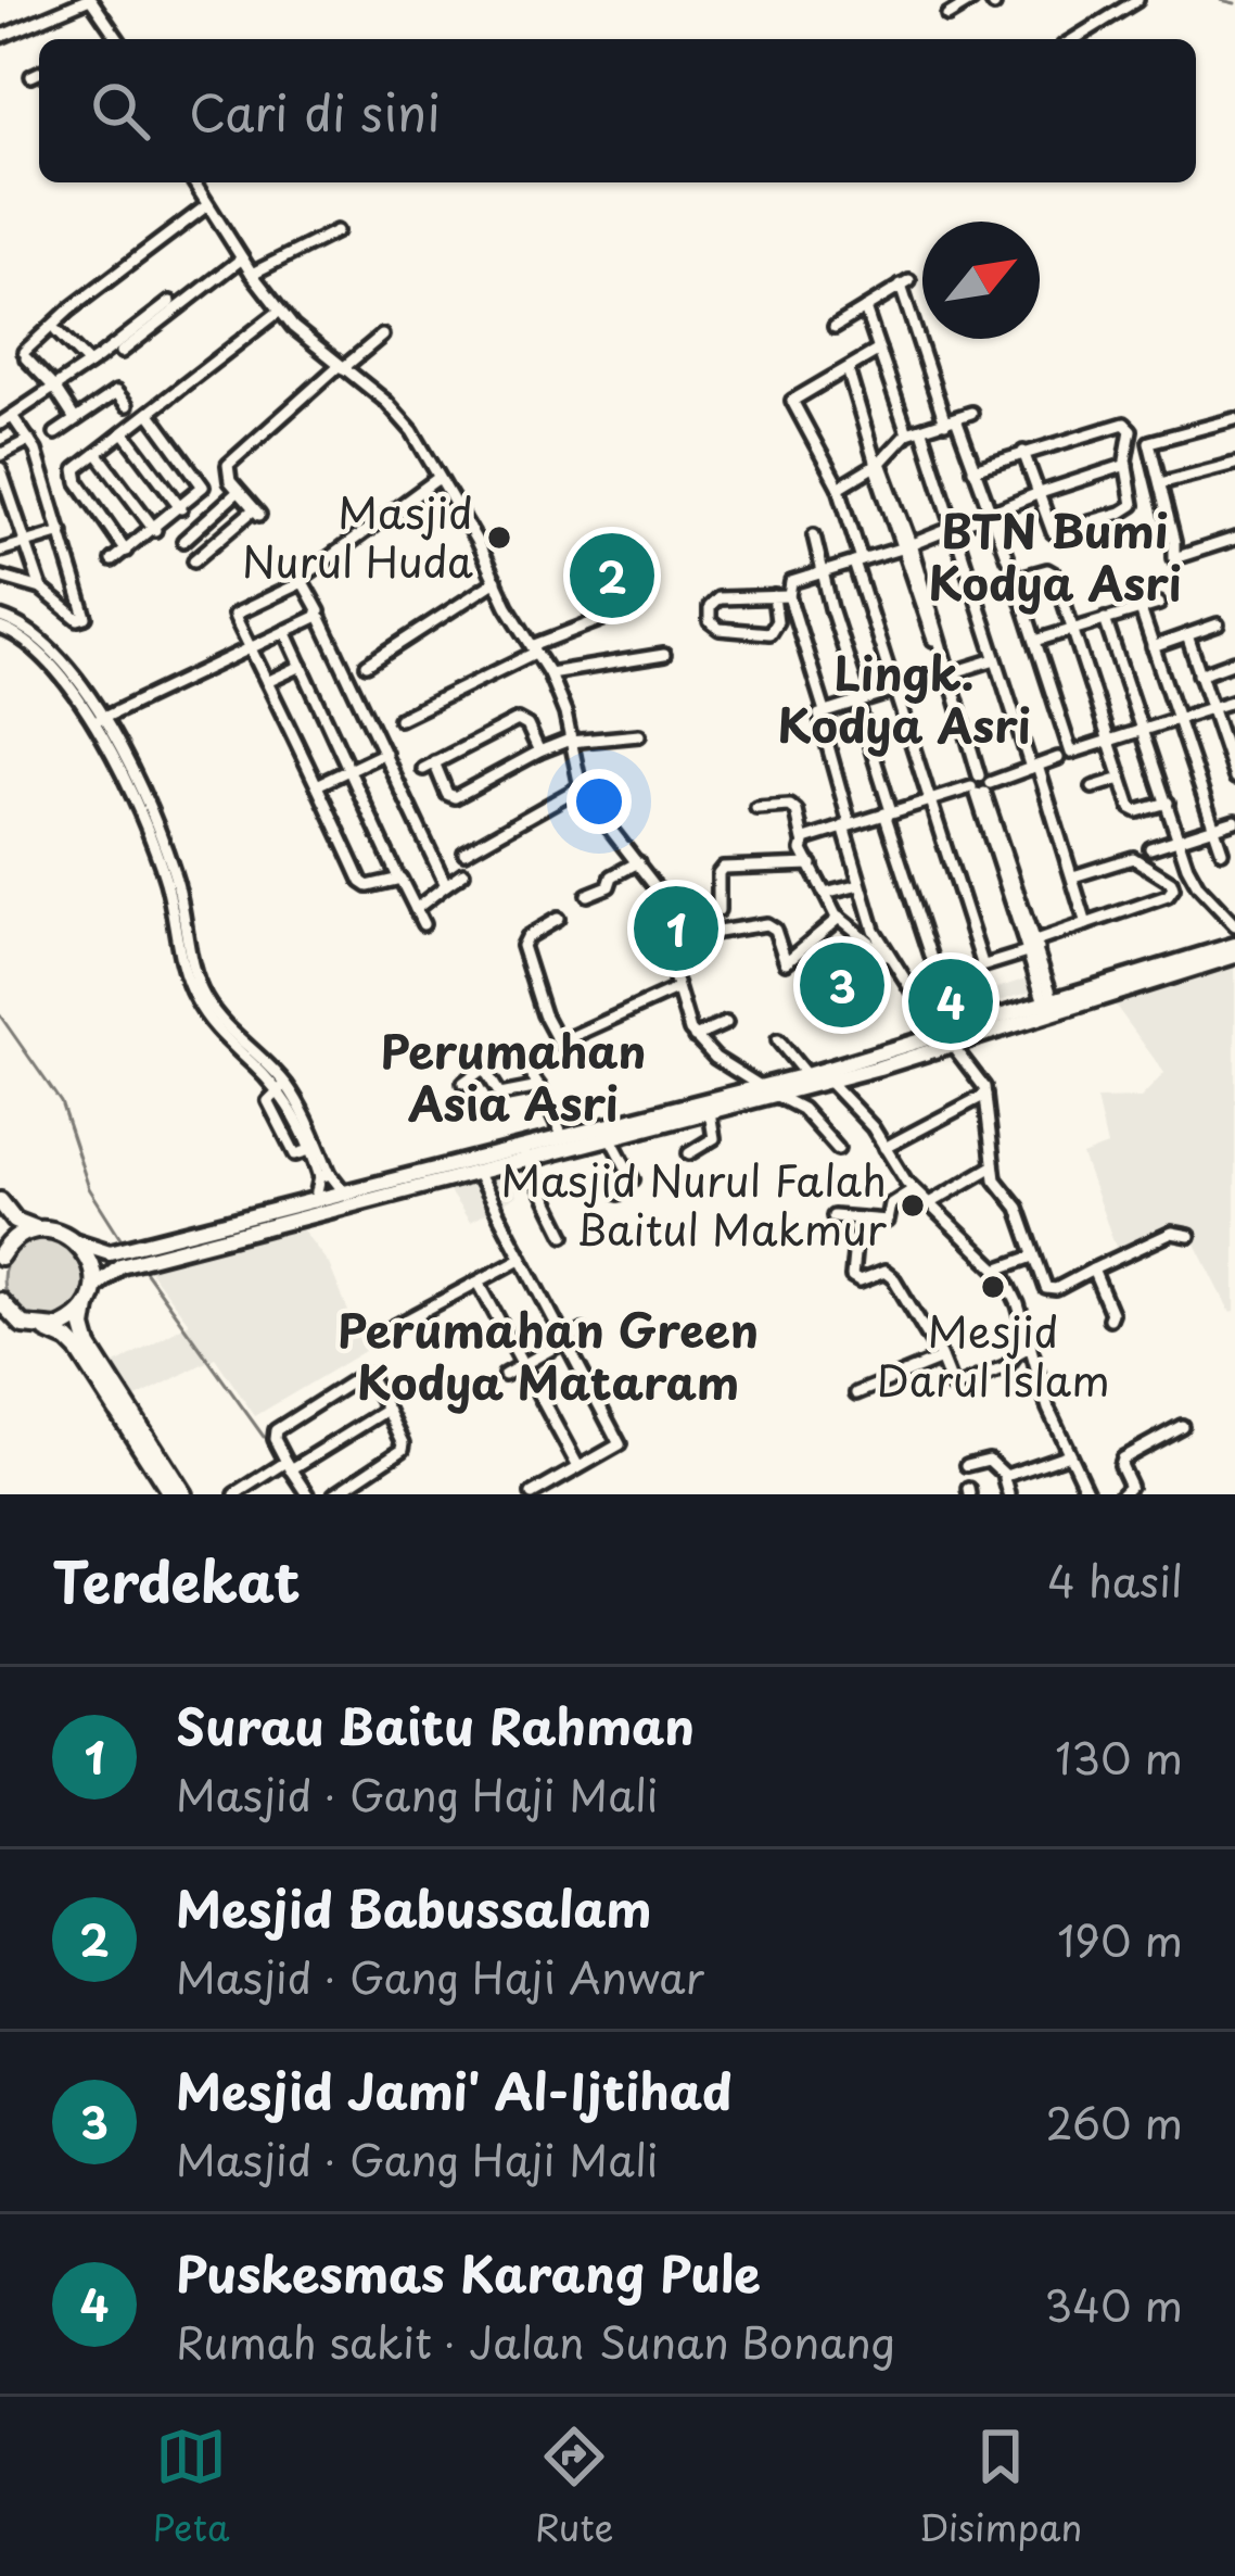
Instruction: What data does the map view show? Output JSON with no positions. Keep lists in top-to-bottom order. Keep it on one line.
{"districts":["BTN Bumi Kodya Asri","Lingk. Kodya Asri","Perumahan Asia Asri","Perumahan Green Kodya Mataram"],"places":["Masjid Nurul Huda","Masjid Nurul Falah Baitul Makmur","Mesjid Darul Islam"],"north":"top right","page":{"search":"Cari di sini","pins":["2","1","3","4"],"heading":["Terdekat","4 hasil"],"list":[{"mark":"1","name":"Surau Baitu Rahman","note":"Masjid · Gang Haji Mali","value":"130 m"},{"mark":"2","name":"Mesjid Babussalam","note":"Masjid · Gang Haji Anwar","value":"190 m"},{"mark":"3","name":"Mesjid Jami' Al-Ijtihad","note":"Masjid · Gang Haji Mali","value":"260 m"},{"mark":"4","name":"Puskesmas Karang Pule","note":"Rumah sakit · Jalan Sunan Bonang","value":"340 m"}],"nav":["Peta","Rute","Disimpan"]}}
